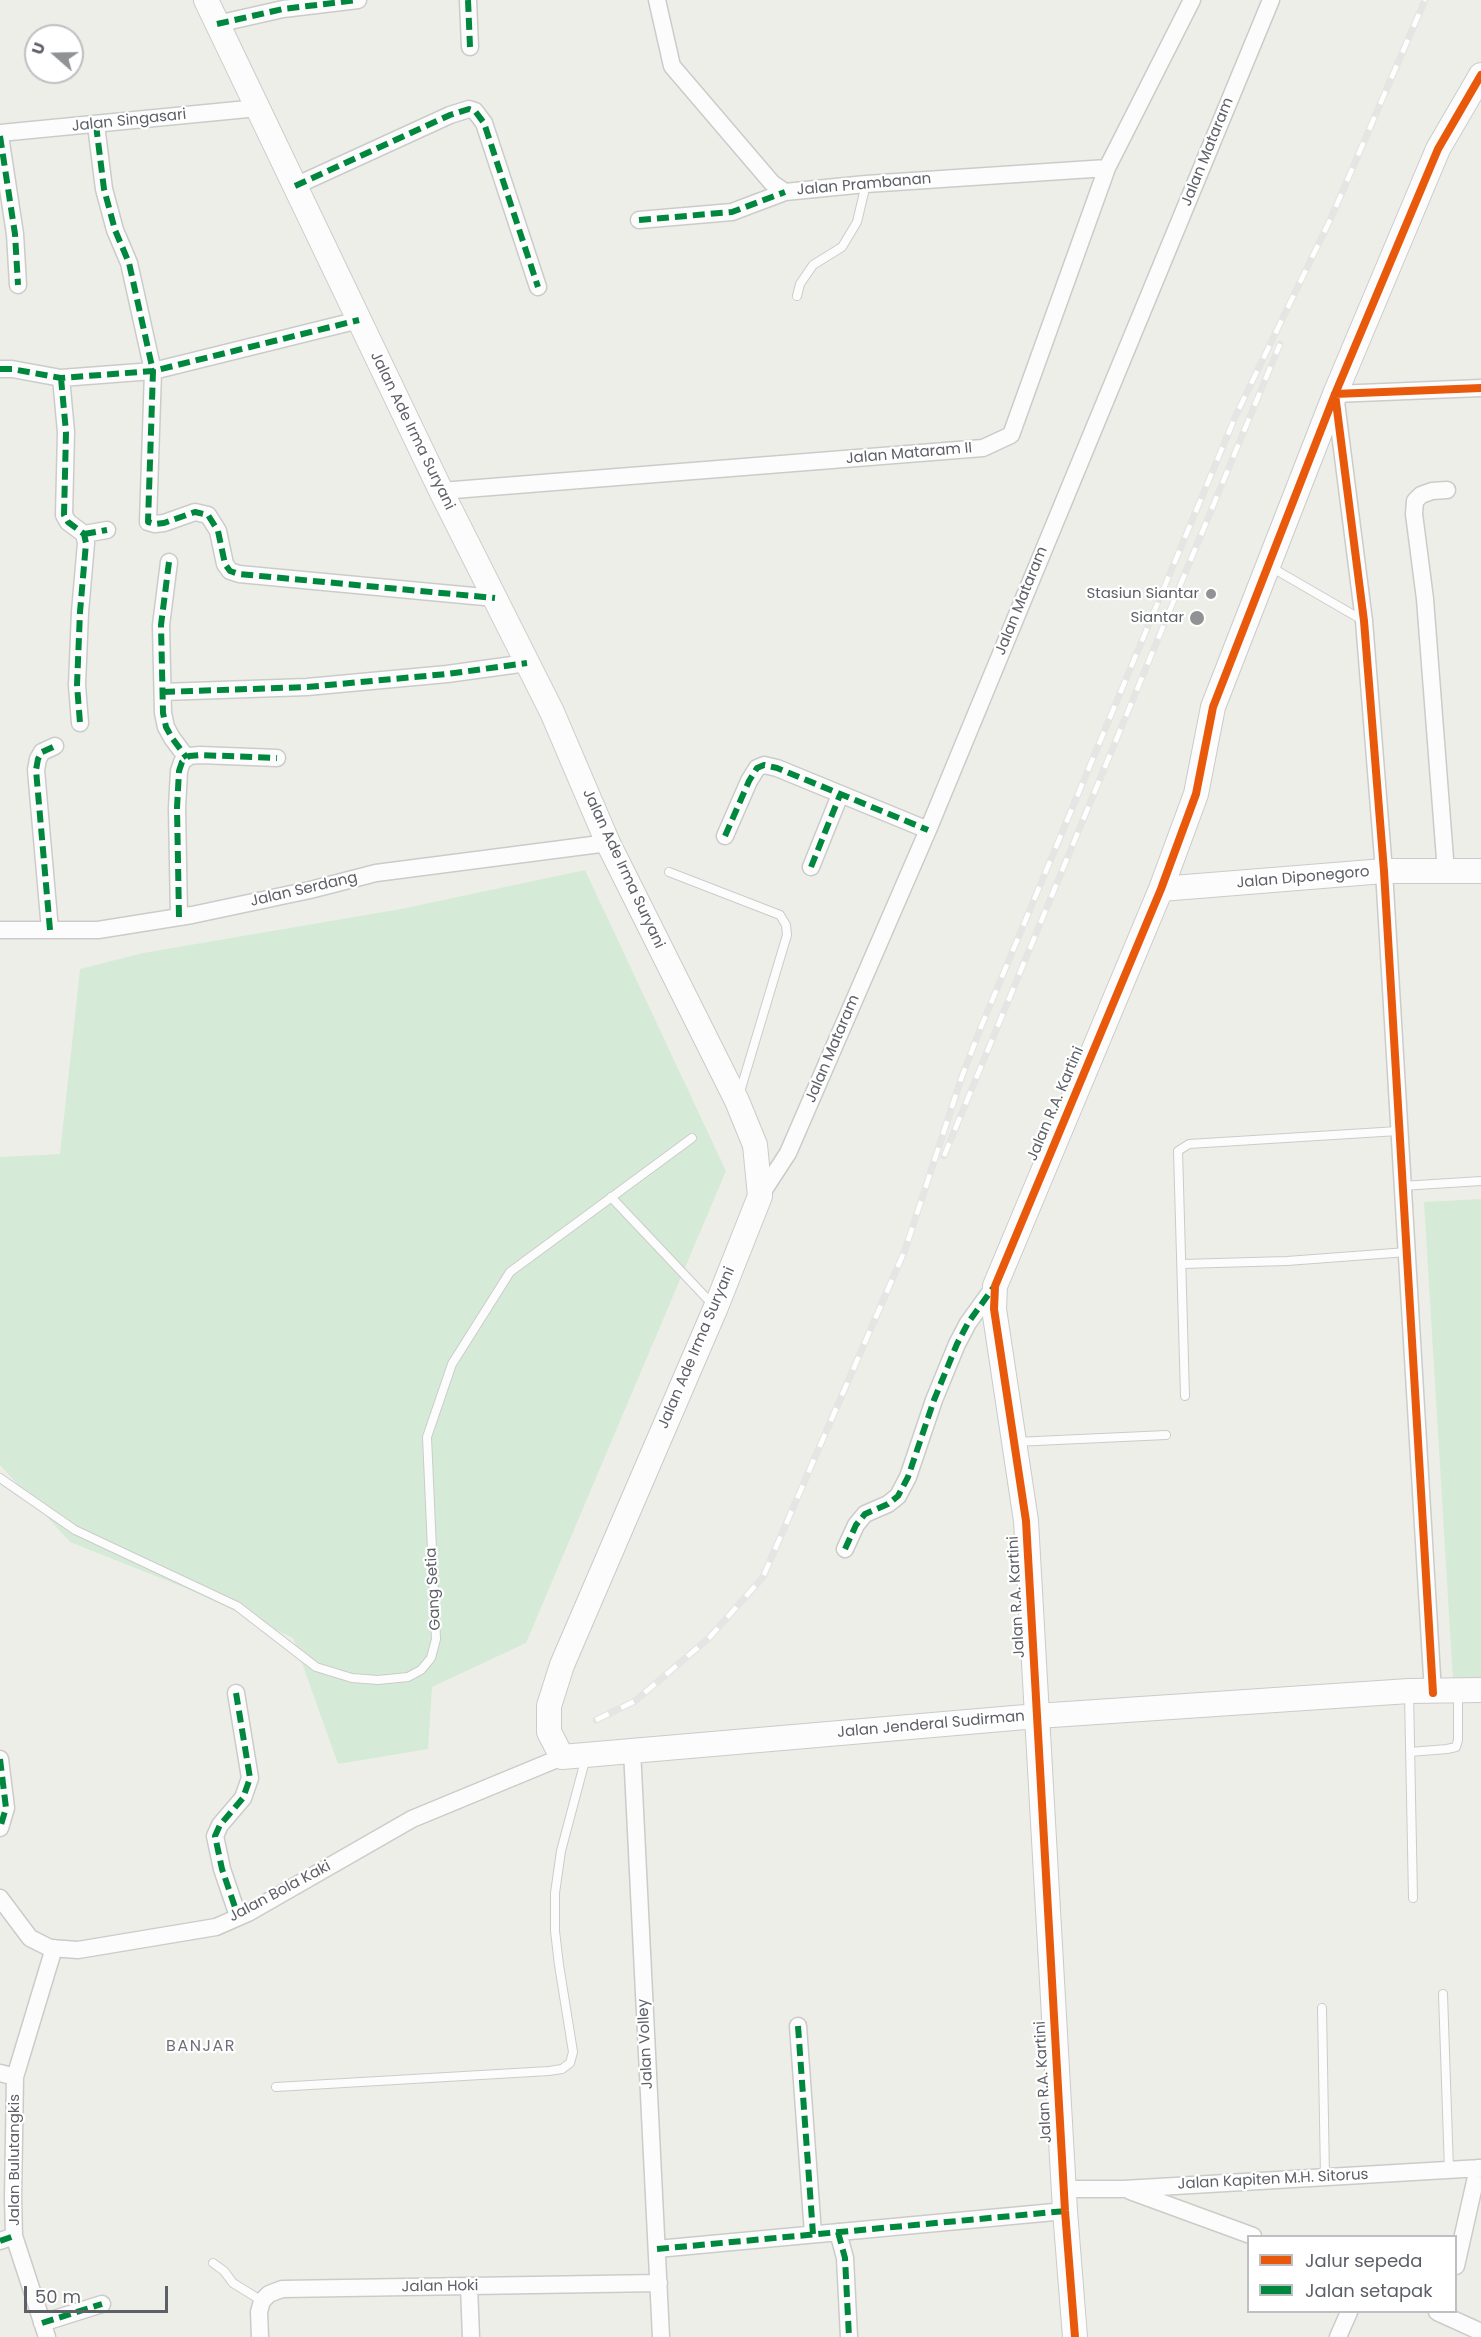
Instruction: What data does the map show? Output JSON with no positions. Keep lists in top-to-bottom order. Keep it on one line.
{"streets":{"main road":["Jalan Ade Irma Suryani","Jalan Diponegoro","Jalan R.A. Kartini","Jalan Jenderal Sudirman"],"street":["Jalan Singasari","Jalan Mataram","Jalan Prambanan","Jalan Mataram II","Jalan Serdang","Jalan Bola Kaki","Jalan Volley","Jalan Bulutangkis","Jalan Kapiten M.H. Sitorus","Jalan Hoki"],"lane":["Gang Setia"]},"crossings":[["Jalan Singasari","Jalan Ade Irma Suryani"],["Jalan Mataram","Jalan Ade Irma Suryani"],["Jalan Prambanan","Jalan Mataram II"],["Jalan Ade Irma Suryani","Jalan Mataram II"],["Jalan Ade Irma Suryani","Jalan Serdang"],["Jalan Ade Irma Suryani","Jalan Jenderal Sudirman"],["Jalan Ade Irma Suryani","Jalan Bola Kaki"],["Jalan Diponegoro","Jalan R.A. Kartini"],["Jalan R.A. Kartini","Jalan Jenderal Sudirman"],["Jalan R.A. Kartini","Jalan Kapiten M.H. Sitorus"],["Jalan Jenderal Sudirman","Jalan Bola Kaki"],["Jalan Jenderal Sudirman","Jalan Volley"],["Jalan Bola Kaki","Jalan Bulutangkis"],["Jalan Volley","Jalan Kapiten M.H. Sitorus"],["Jalan Volley","Jalan Hoki"]],"districts":["BANJAR"],"places":["Stasiun Siantar","Siantar"],"legend":["Jalur sepeda","Jalan setapak"],"scale_bar":"50 m","north":"left"}
